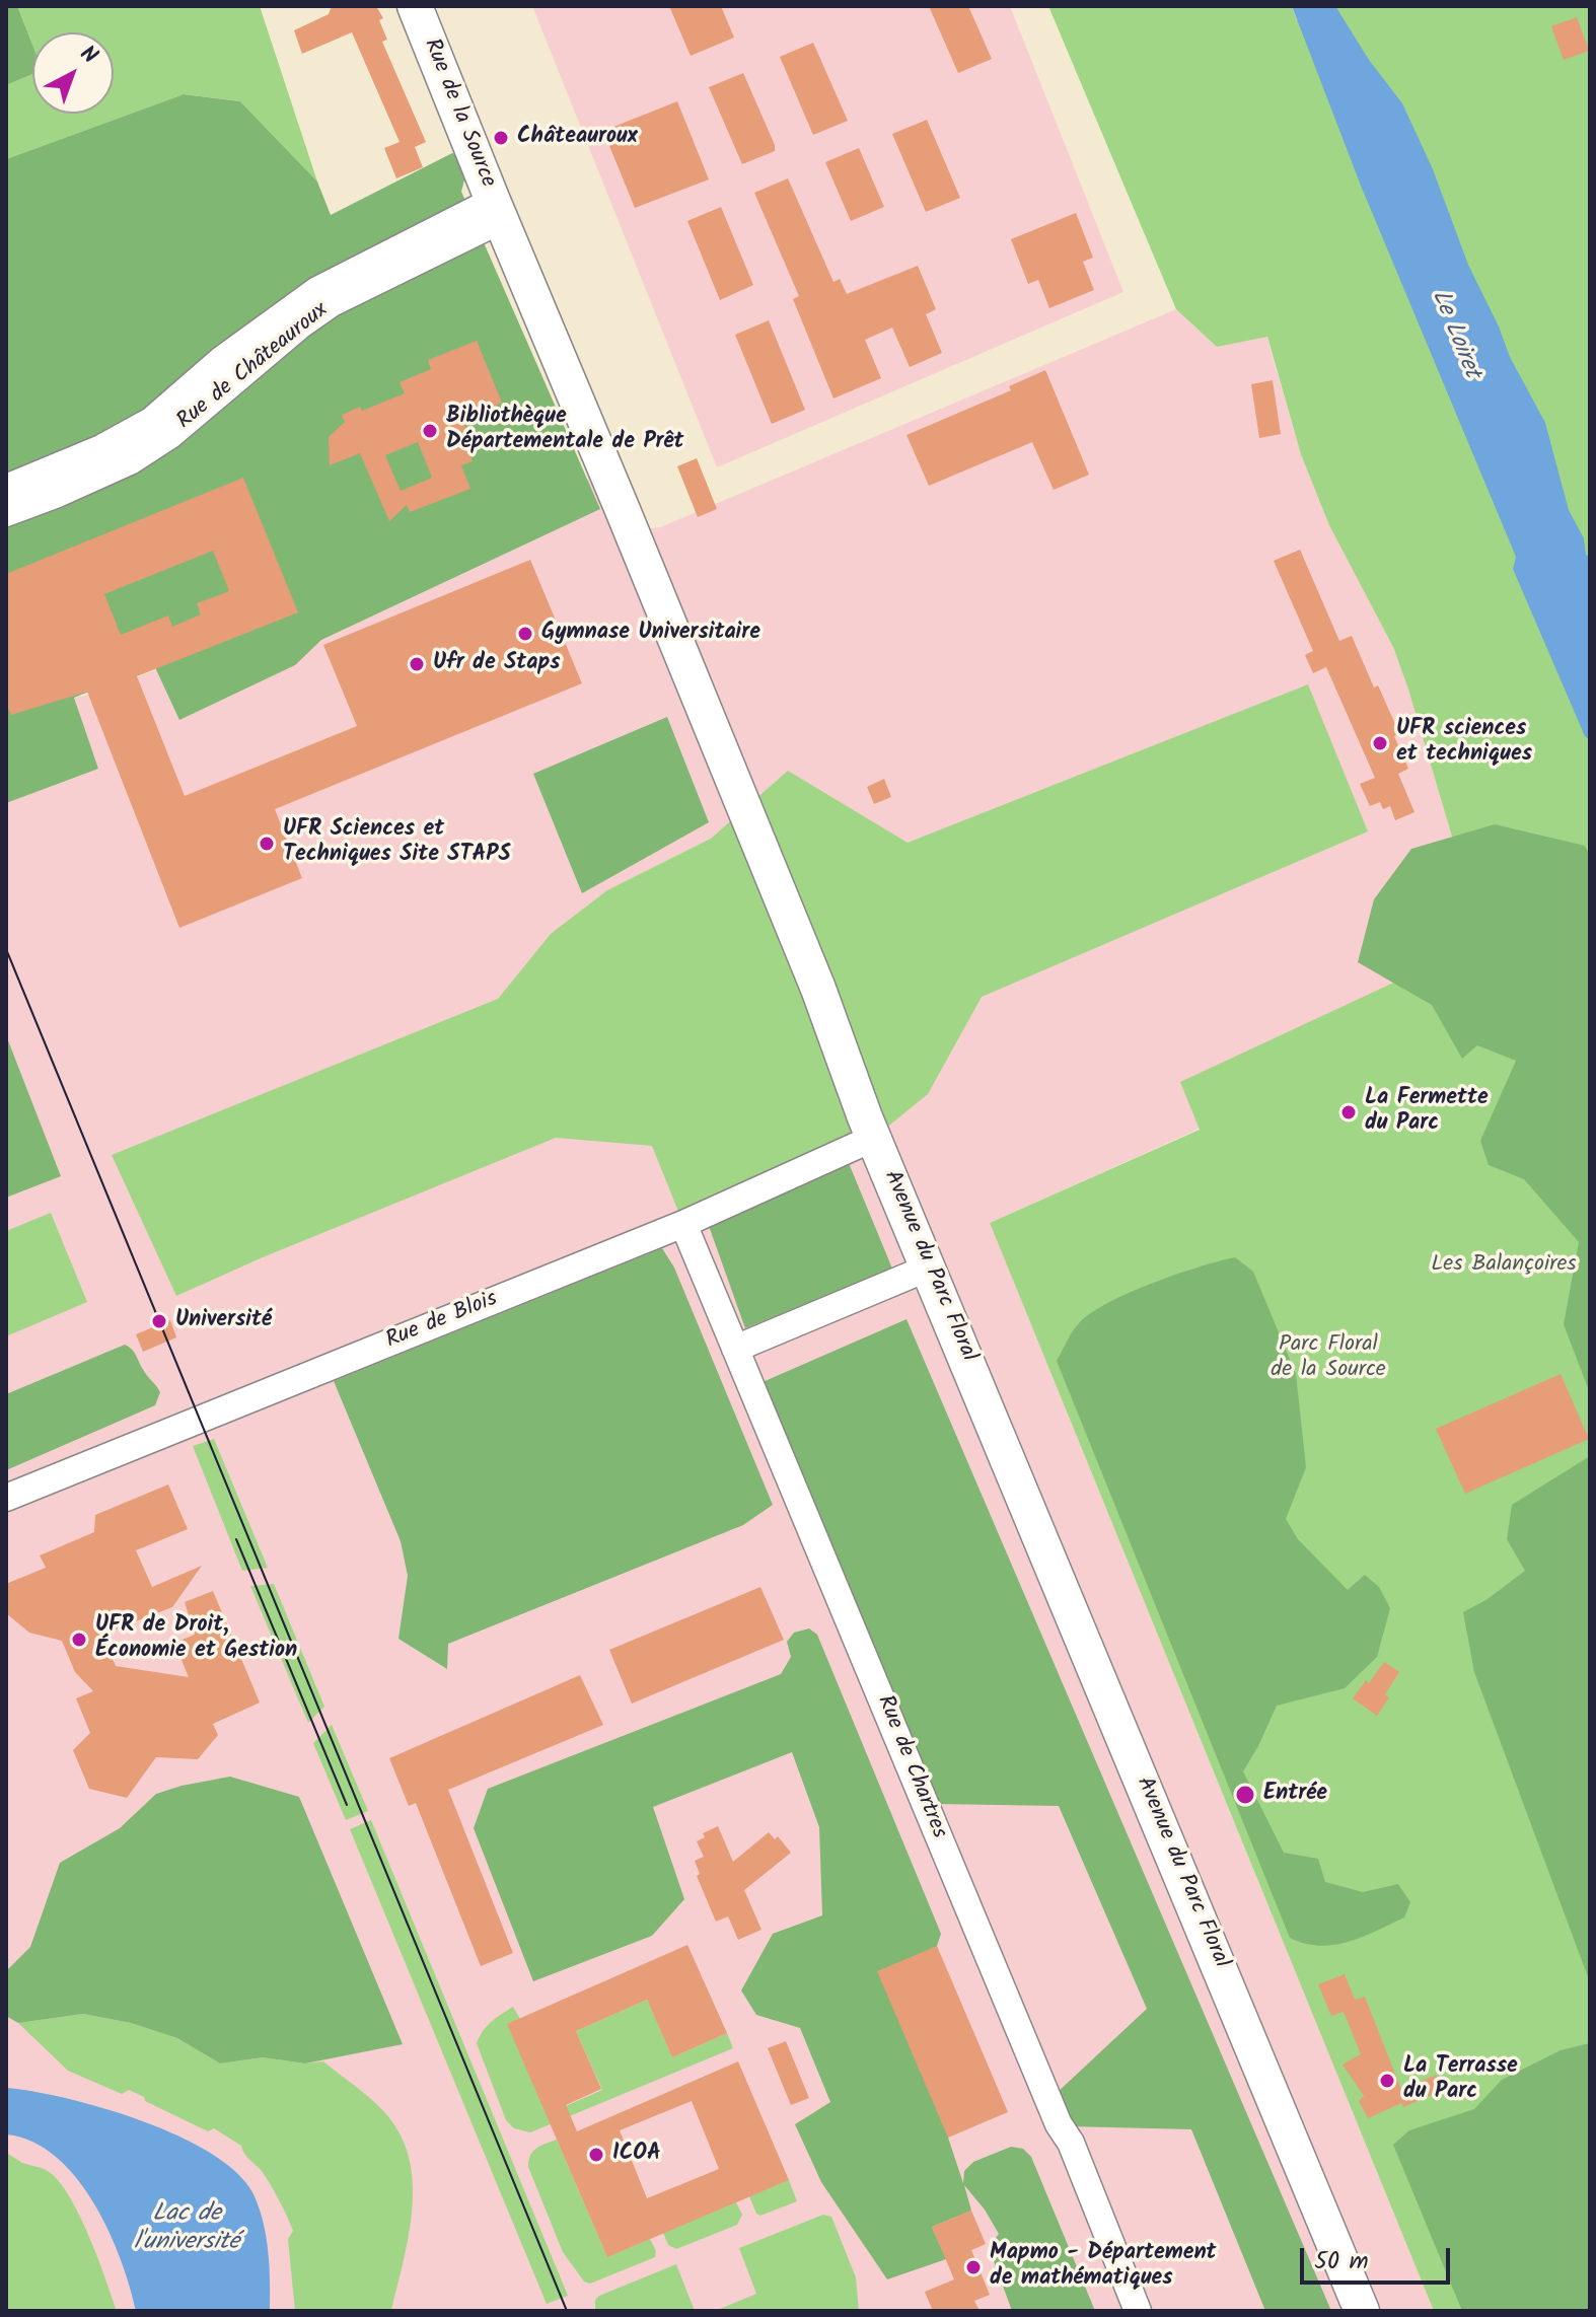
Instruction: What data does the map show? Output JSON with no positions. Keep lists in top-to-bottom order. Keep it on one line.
{"streets":{"main road":["Rue de la Source","Avenue du Parc Floral"],"street":["Rue de Châteauroux","Rue de Blois","Rue de Chartres"]},"crossings":[["Rue de la Source","Rue de Châteauroux"],["Rue de la Source","Avenue du Parc Floral"],["Rue de Châteauroux","Avenue du Parc Floral"],["Avenue du Parc Floral","Rue de Blois"],["Rue de Blois","Rue de Chartres"]],"water":["Le Loiret","Lac de l'université"],"parks":["Les Balançoires","Parc Floral de la Source"],"places":["Châteauroux","Bibliothèque Départementale de Prêt","Gymnase Universitaire","Ufr de Staps","UFR sciences et techniques","UFR Sciences et Techniques Site STAPS","La Fermette du Parc","Université","UFR de Droit, Économie et Gestion","Entrée","La Terrasse du Parc","ICOA","Mapmo - Département de mathématiques"],"scale_bar":"50 m","north":"top right"}
